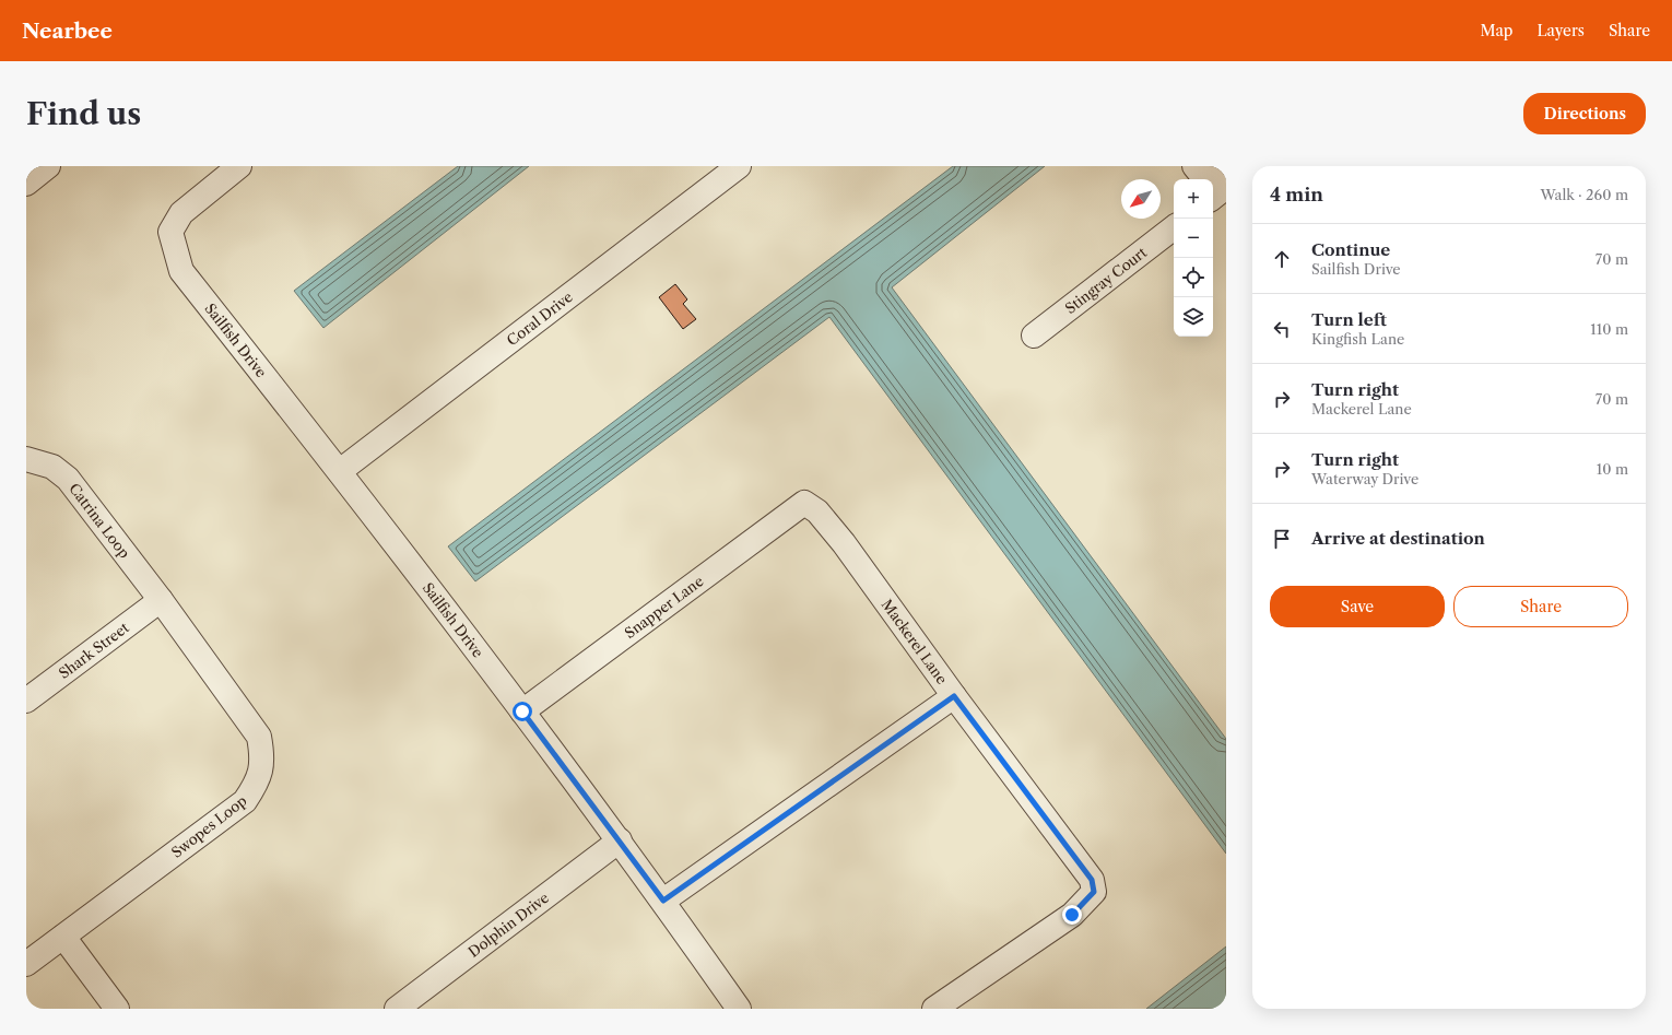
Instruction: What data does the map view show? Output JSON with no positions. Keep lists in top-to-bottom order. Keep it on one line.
{"streets":{"street":["Stingray Court","Coral Drive","Sailfish Drive","Catrina Loop","Snapper Lane","Mackerel Lane","Shark Street","Swopes Loop","Dolphin Drive"]},"crossings":[["Coral Drive","Sailfish Drive"],["Sailfish Drive","Snapper Lane"],["Sailfish Drive","Dolphin Drive"],["Catrina Loop","Shark Street"],["Catrina Loop","Swopes Loop"],["Snapper Lane","Mackerel Lane"],["Shark Street","Swopes Loop"]],"north":"bottom left","page":{"header":"Nearbee","nav":["Map","Layers","Share"],"buttons":["Directions",["Save","Share"]],"title":"Find us","heading":["4 min","Walk · 260 m"],"map_buttons":["+","−"],"list":[["Continue","Sailfish Drive","70 m"],["Turn left","Kingfish Lane","110 m"],["Turn right","Mackerel Lane","70 m"],["Turn right","Waterway Drive","10 m"],"Arrive at destination"]}}
